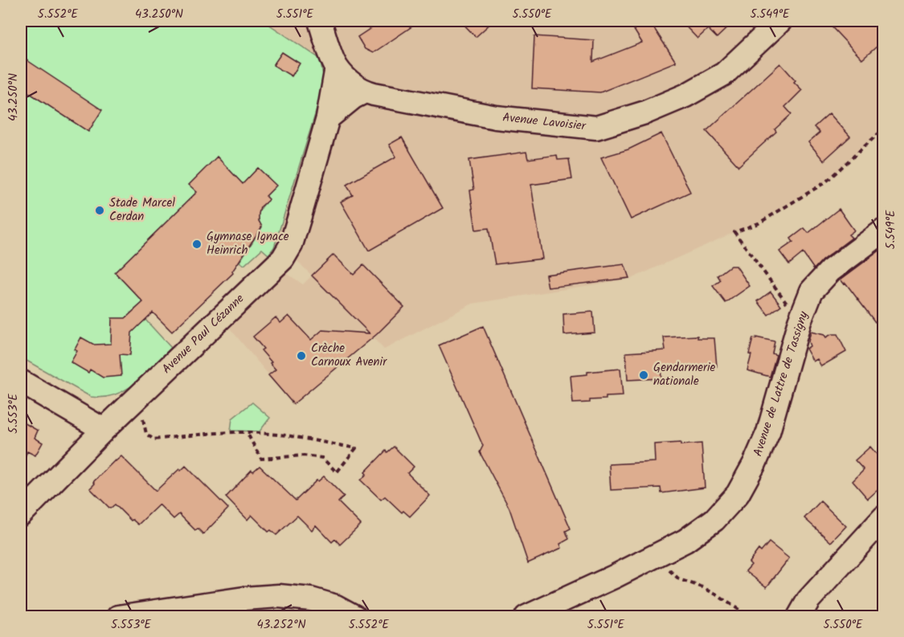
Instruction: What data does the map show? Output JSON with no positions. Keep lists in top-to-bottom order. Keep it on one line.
{"streets":{"street":["Avenue Lavoisier","Avenue Paul Cézanne","Avenue de Lattre de Tassigny"]},"places":["Stade Marcel Cerdan","Gymnase Ignace Heinrich","Crèche Carnoux Avenir","Gendarmerie nationale"],"coordinates":["5.552°E","43.250°N","5.551°E","5.550°E","5.549°E","5.553°E","43.252°N"]}
